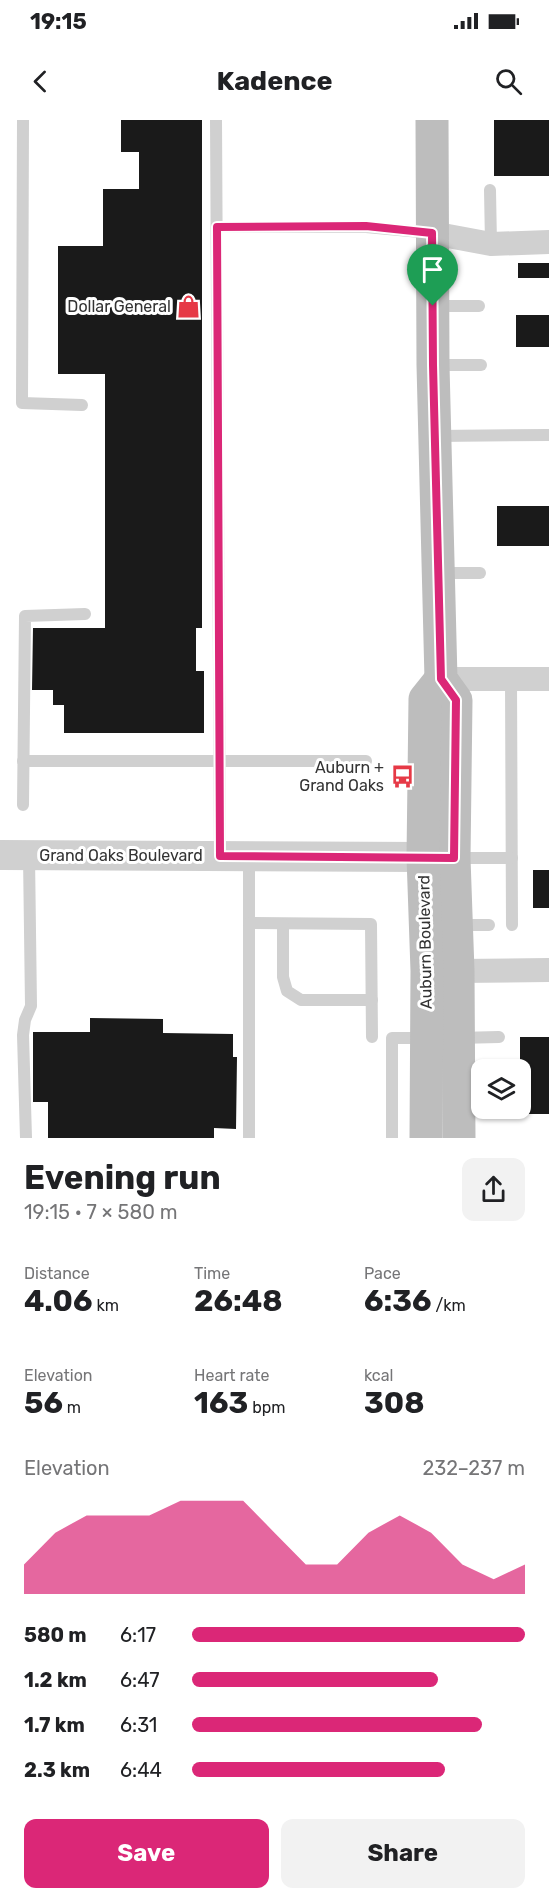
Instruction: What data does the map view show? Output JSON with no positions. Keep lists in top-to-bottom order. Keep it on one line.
{"streets":{"main road":["Auburn Boulevard"],"street":["Grand Oaks Boulevard"]},"crossings":[["Grand Oaks Boulevard","Auburn Boulevard"]],"places":{"shop":["Dollar General"],"bus stop":["Auburn + Grand Oaks"]},"page":{"status":"19:15","header":"Kadence","heading":["Evening run","19:15 · 7 × 580 m"],"stats":[["Distance","4.06 km"],["Time","26:48"],["Pace","6:36 /km"],["Elevation","56 m"],["Heart rate","163 bpm"],["kcal","308"]],"chart":["Elevation","232–237 m"],"list":[{"name":"580 m","note":"6:17"},{"name":"1.2 km","note":"6:47"},{"name":"1.7 km","note":"6:31"},{"name":"2.3 km","note":"6:44"}],"buttons":["Save","Share"]}}
